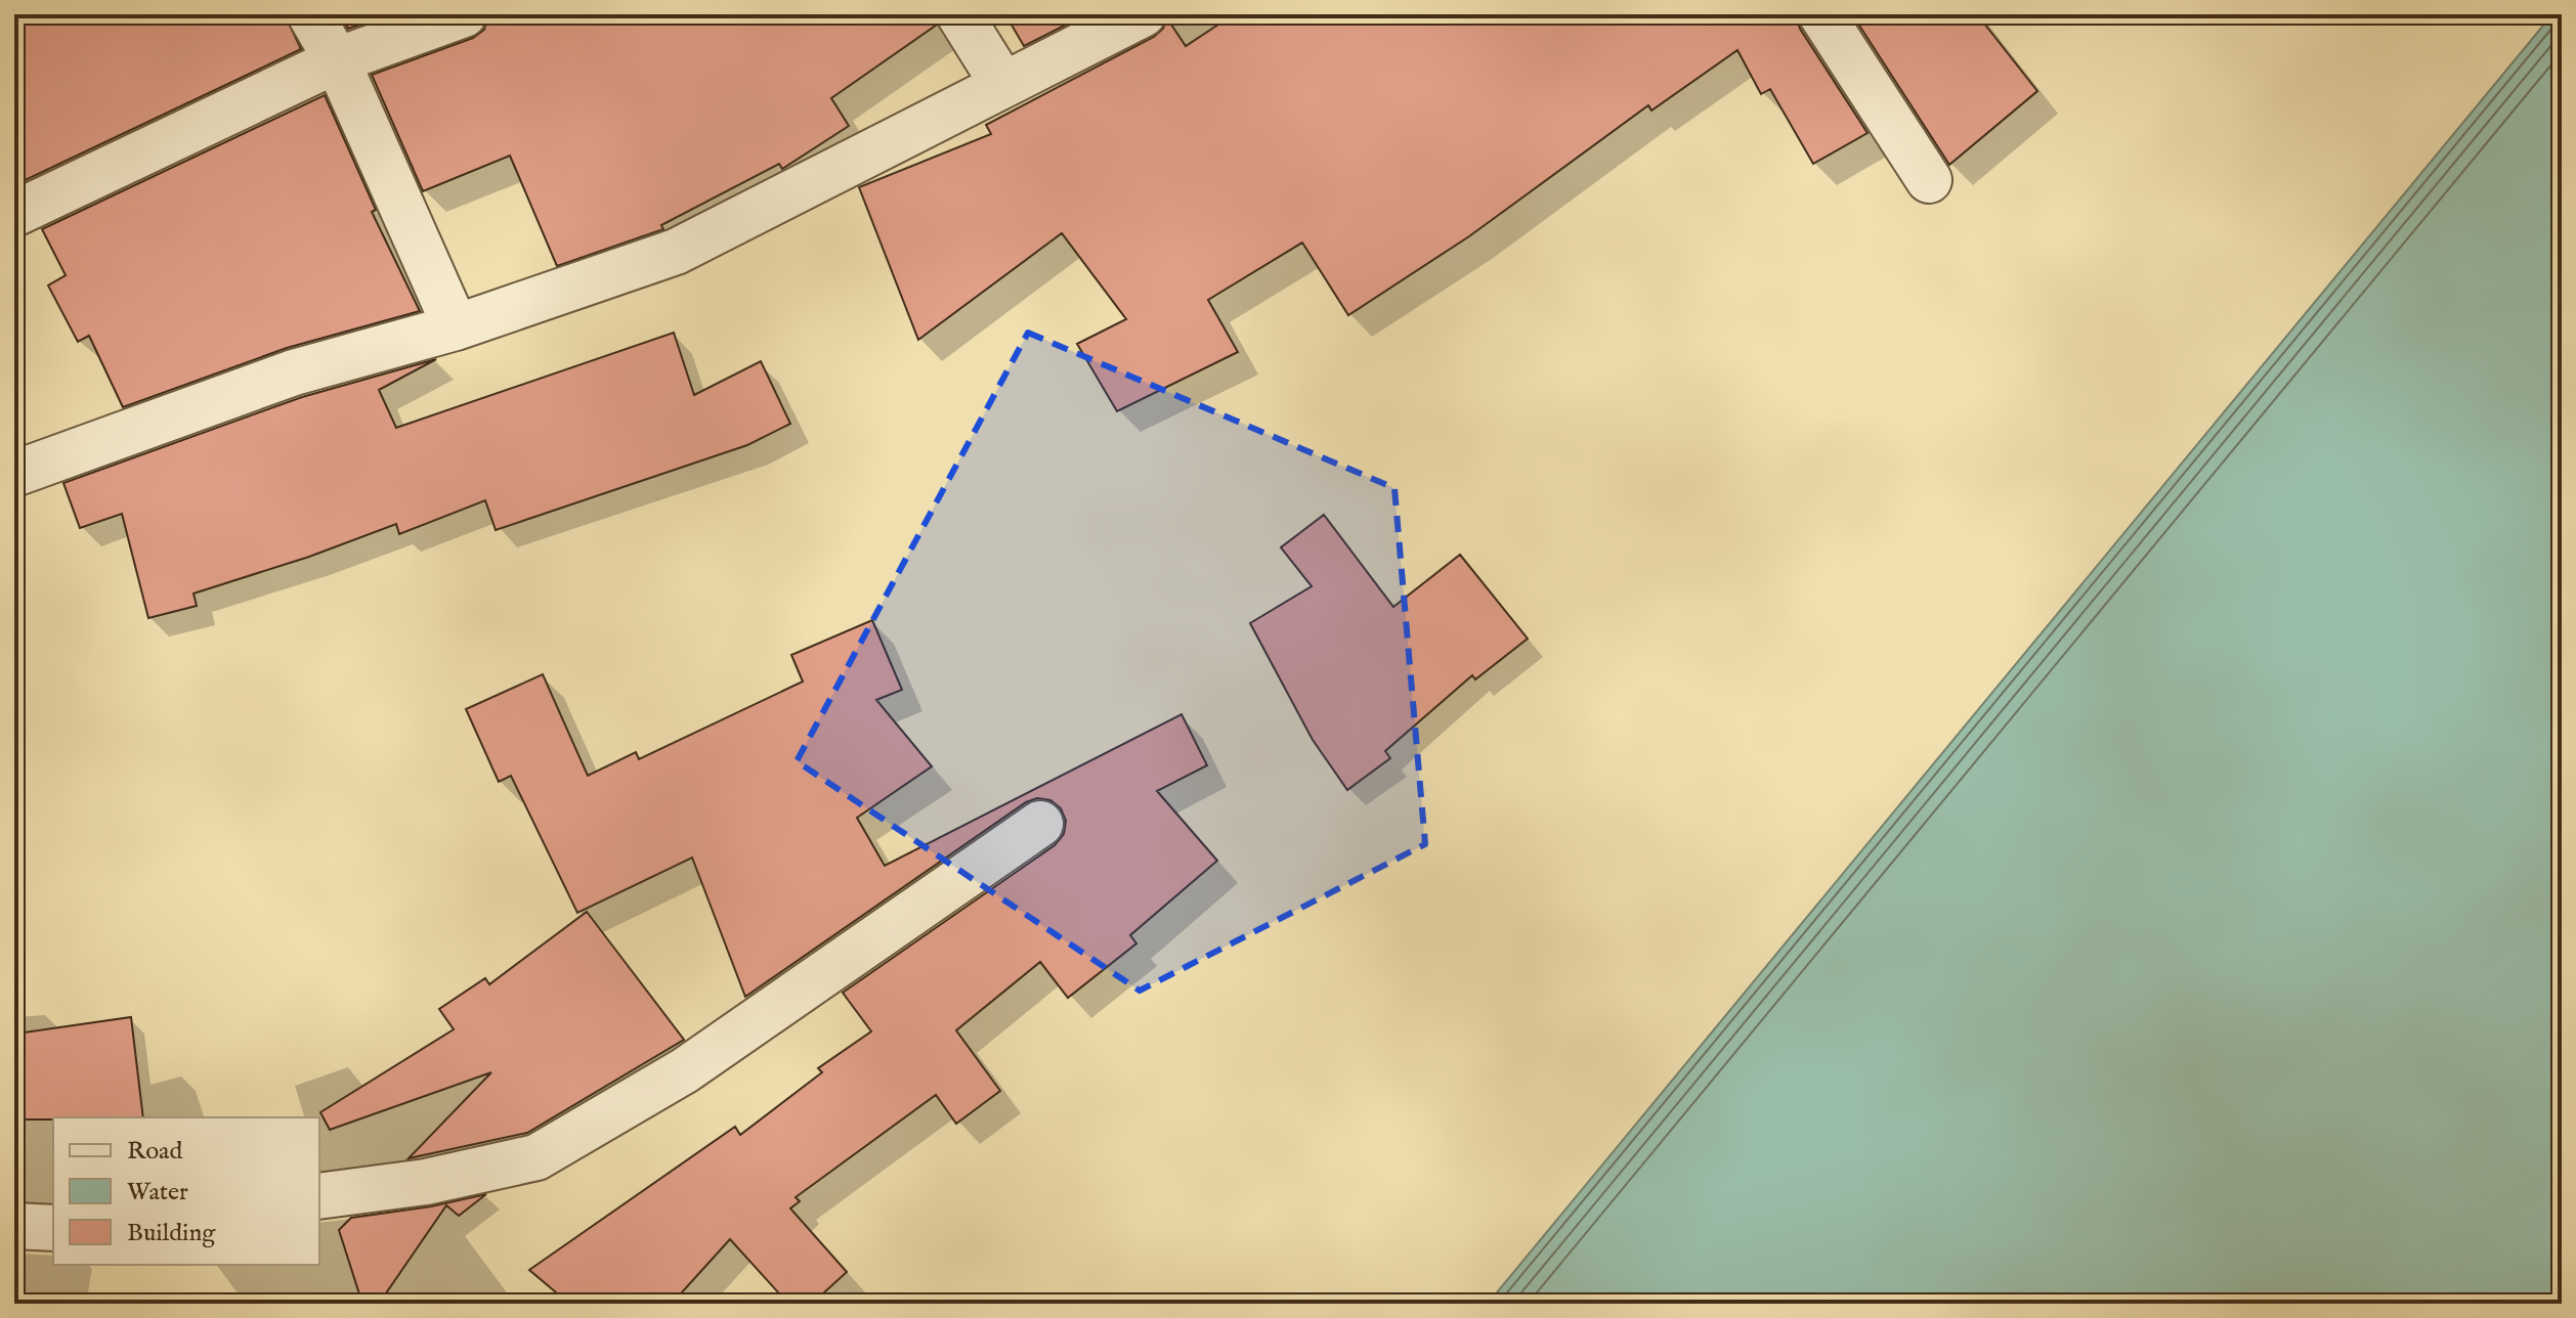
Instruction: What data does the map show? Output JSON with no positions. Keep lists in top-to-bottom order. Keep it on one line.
{"legend":["Road","Water","Building"]}
